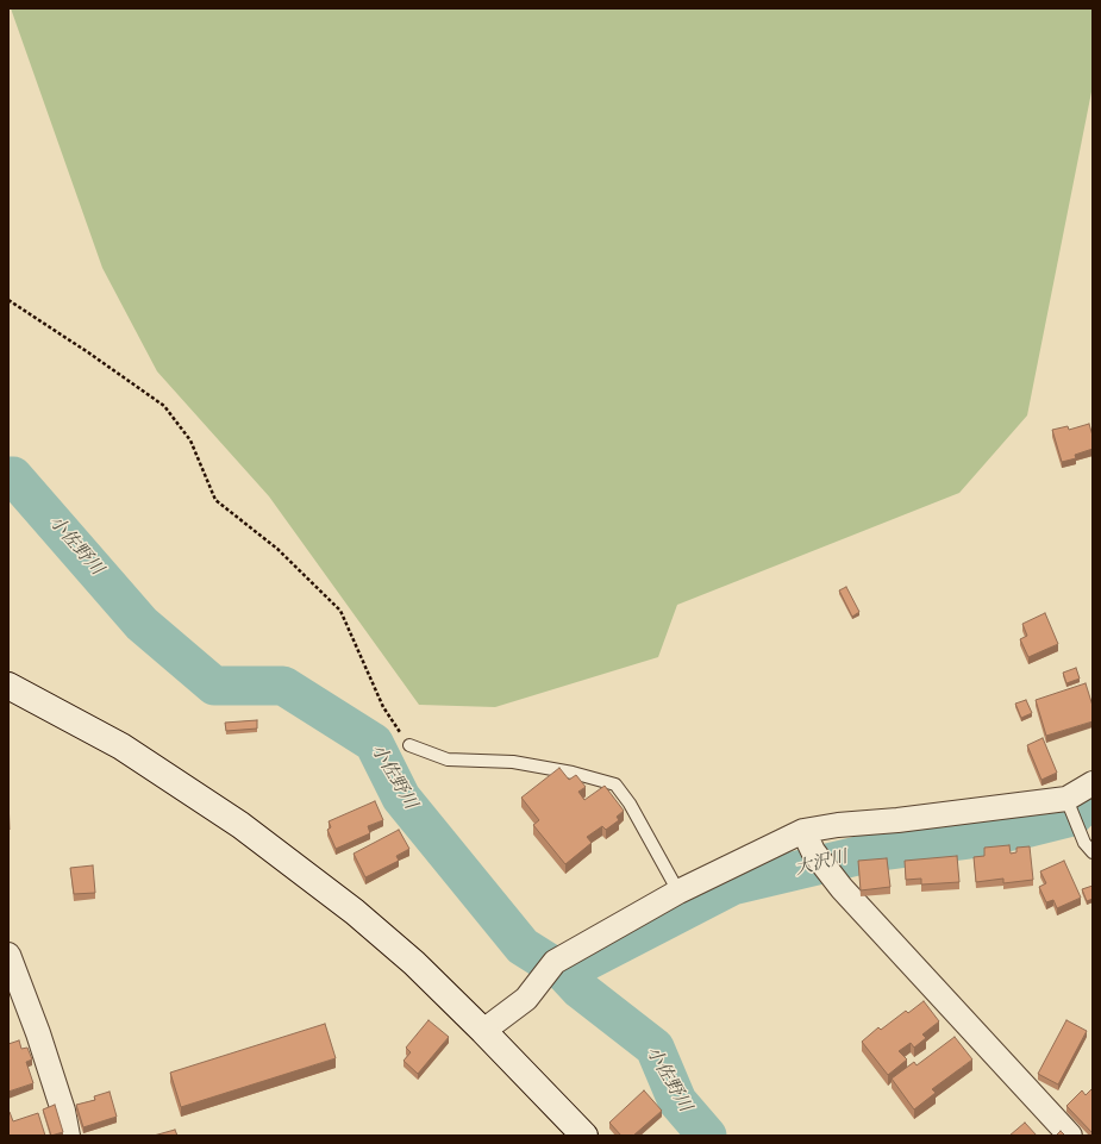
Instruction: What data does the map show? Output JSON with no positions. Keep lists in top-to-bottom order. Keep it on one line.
{"water":["小佐野川","大沢川"]}
